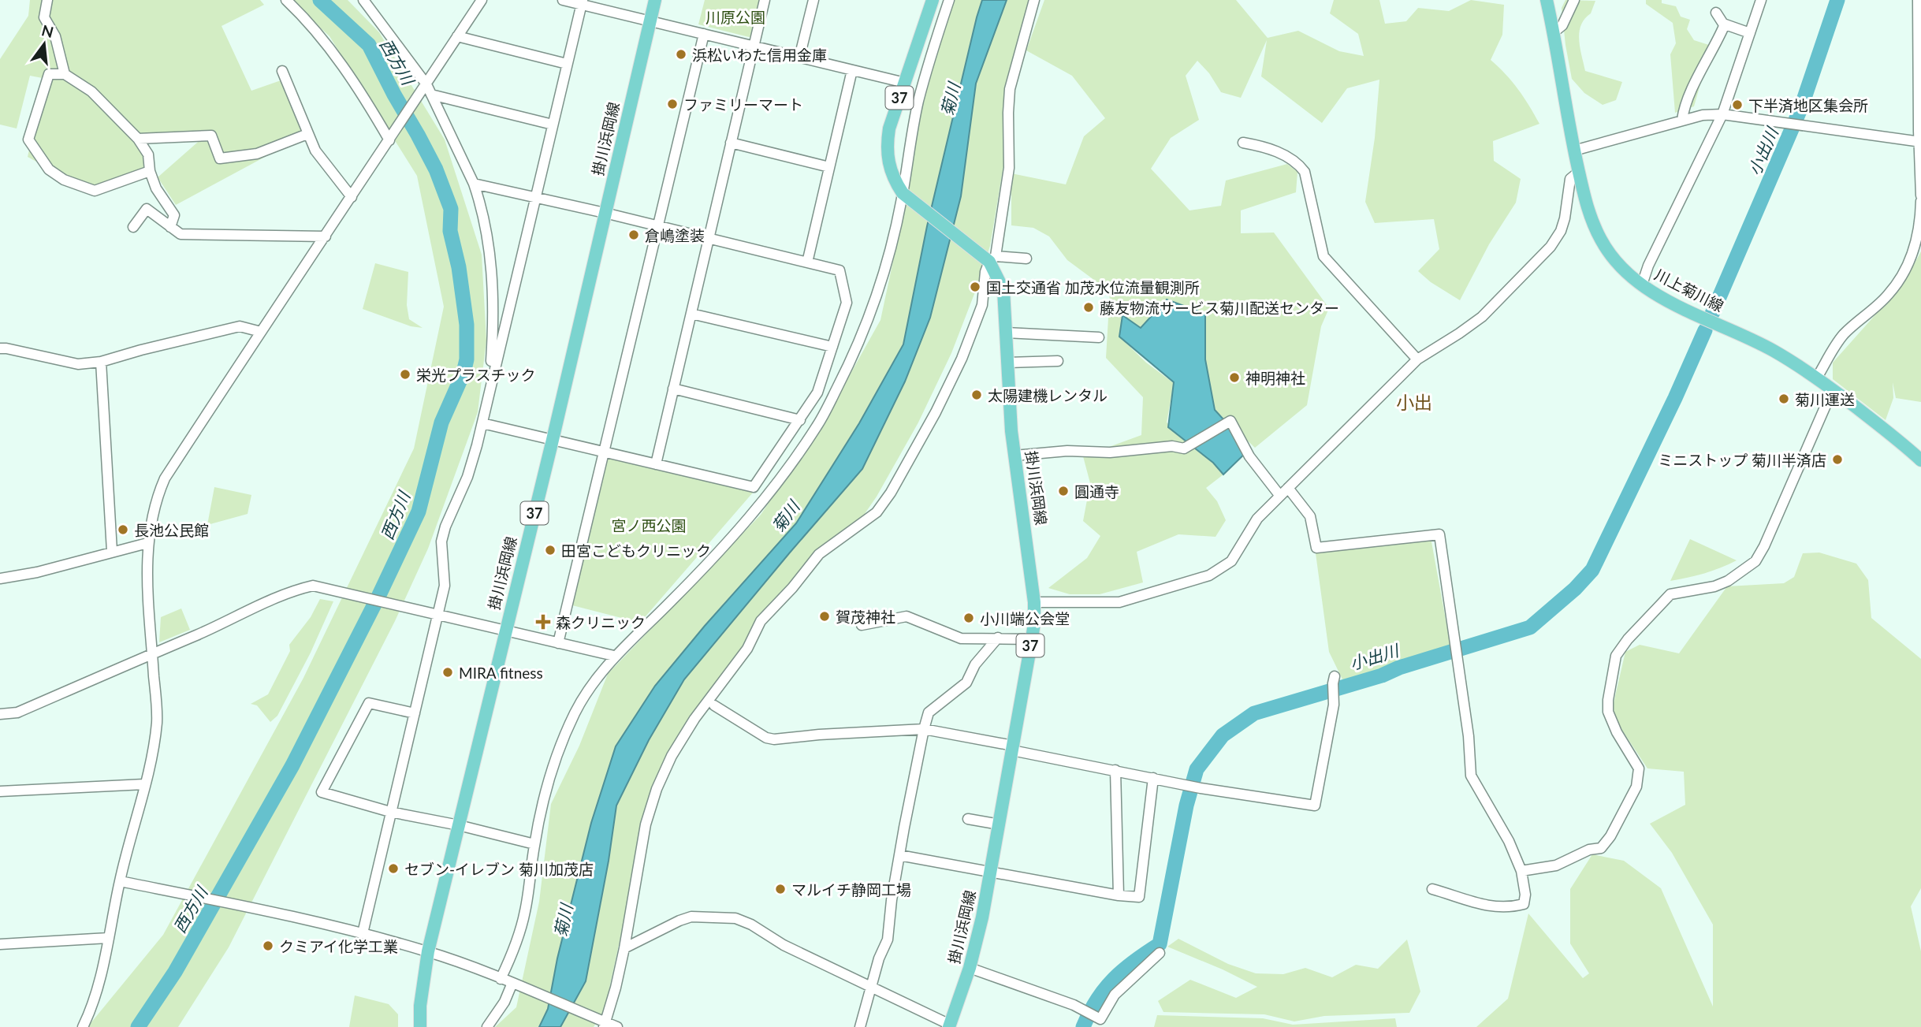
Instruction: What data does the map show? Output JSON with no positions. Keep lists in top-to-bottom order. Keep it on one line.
{"streets":{"main road":["37","掛川浜岡線","川上菊川線"]},"districts":["小出"],"water":["西方川","菊川","小出川"],"parks":["川原公園","宮ノ西公園"],"places":{"other":["浜松いわた信用金庫","ファミリーマート","下半済地区集会所","倉嶋塗装","国土交通省 加茂水位流量観測所","藤友物流サービス菊川配送センター","栄光プラスチック","神明神社","太陽建機レンタル","菊川運送","ミニストップ 菊川半済店","圓通寺","長池公民館","田宮こどもクリニック","賀茂神社","小川端公会堂","MIRA fitness","セブン-イレブン 菊川加茂店","マルイチ静岡工場","クミアイ化学工業"],"health":["森クリニック"]},"north":"top"}
